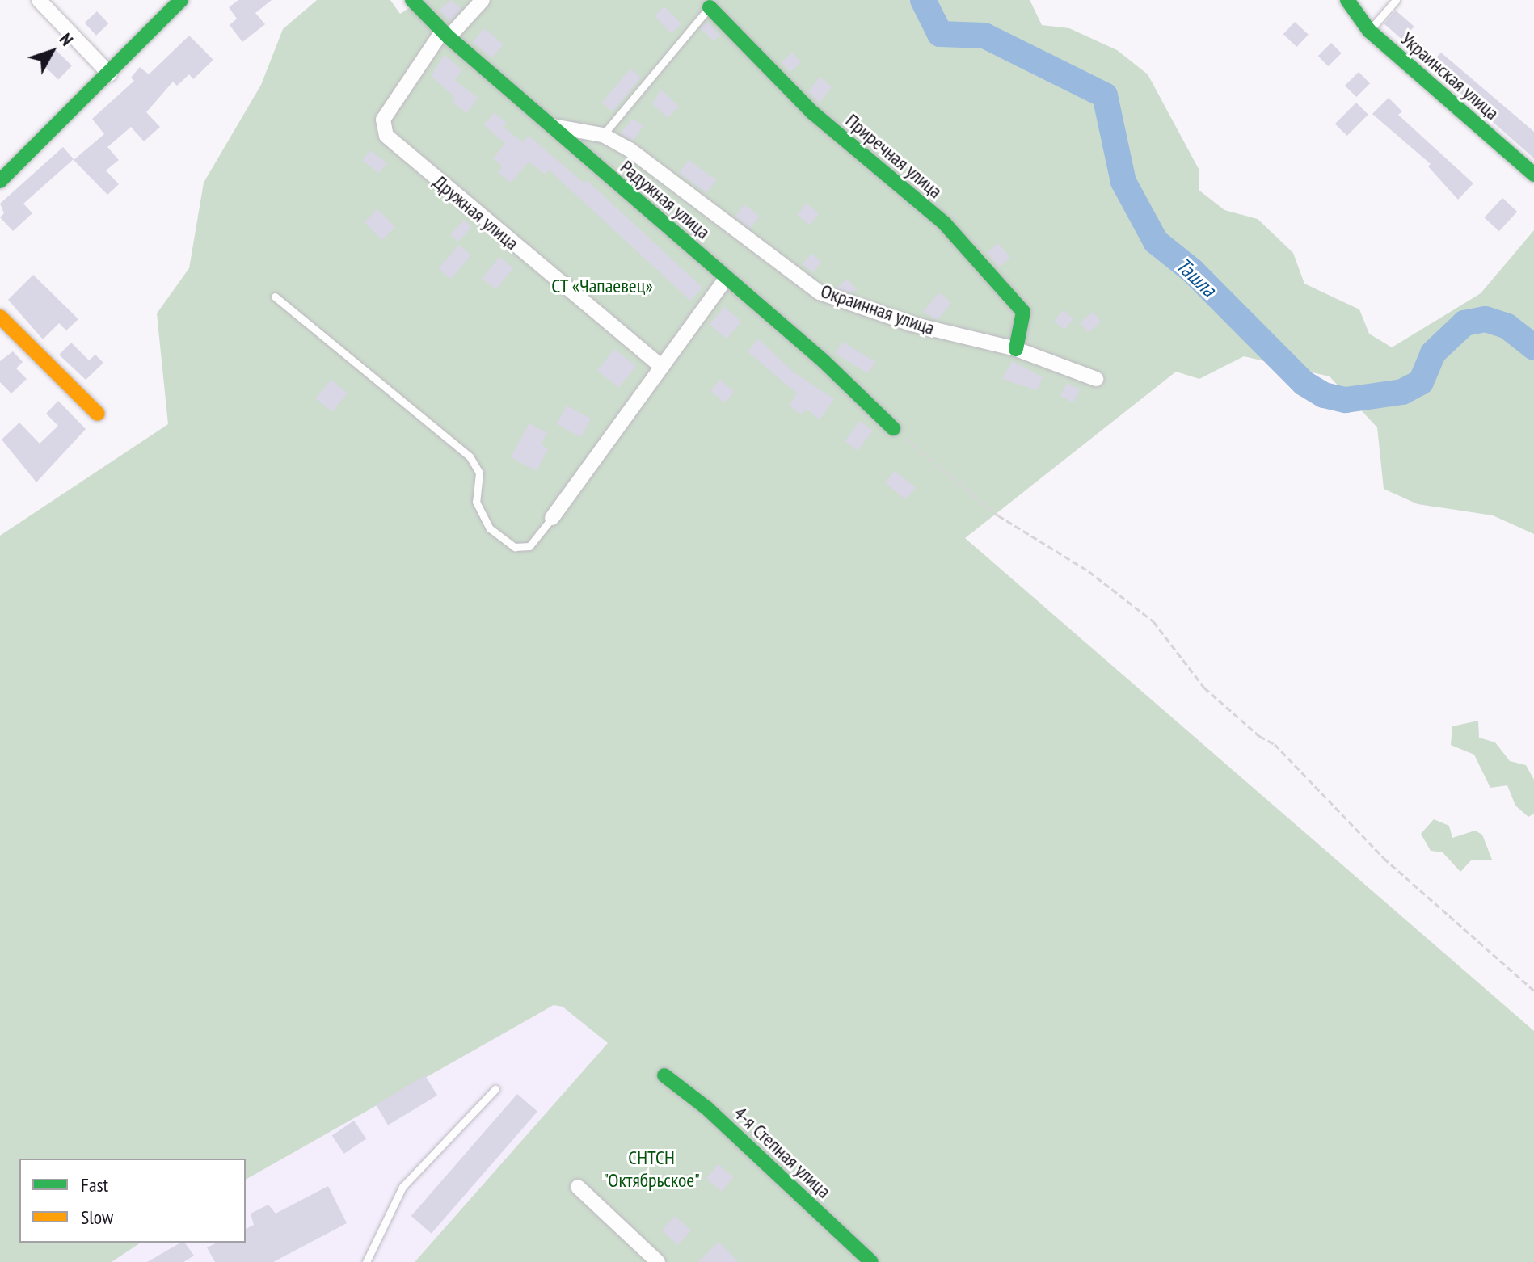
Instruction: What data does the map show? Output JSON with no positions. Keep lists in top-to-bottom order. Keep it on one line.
{"streets":{"street":["Украинская улица","Приречная улица","Радужная улица","Дружная улица","Окраинная улица","4-я Степная улица"]},"crossings":[["Приречная улица","Окраинная улица"],["Радужная улица","Дружная улица"],["Радужная улица","Окраинная улица"]],"water":["Ташла"],"parks":["СТ «Чапаевец»","СНТСН \"Октябрьское\""],"legend":["Fast","Slow"],"north":"top right"}
